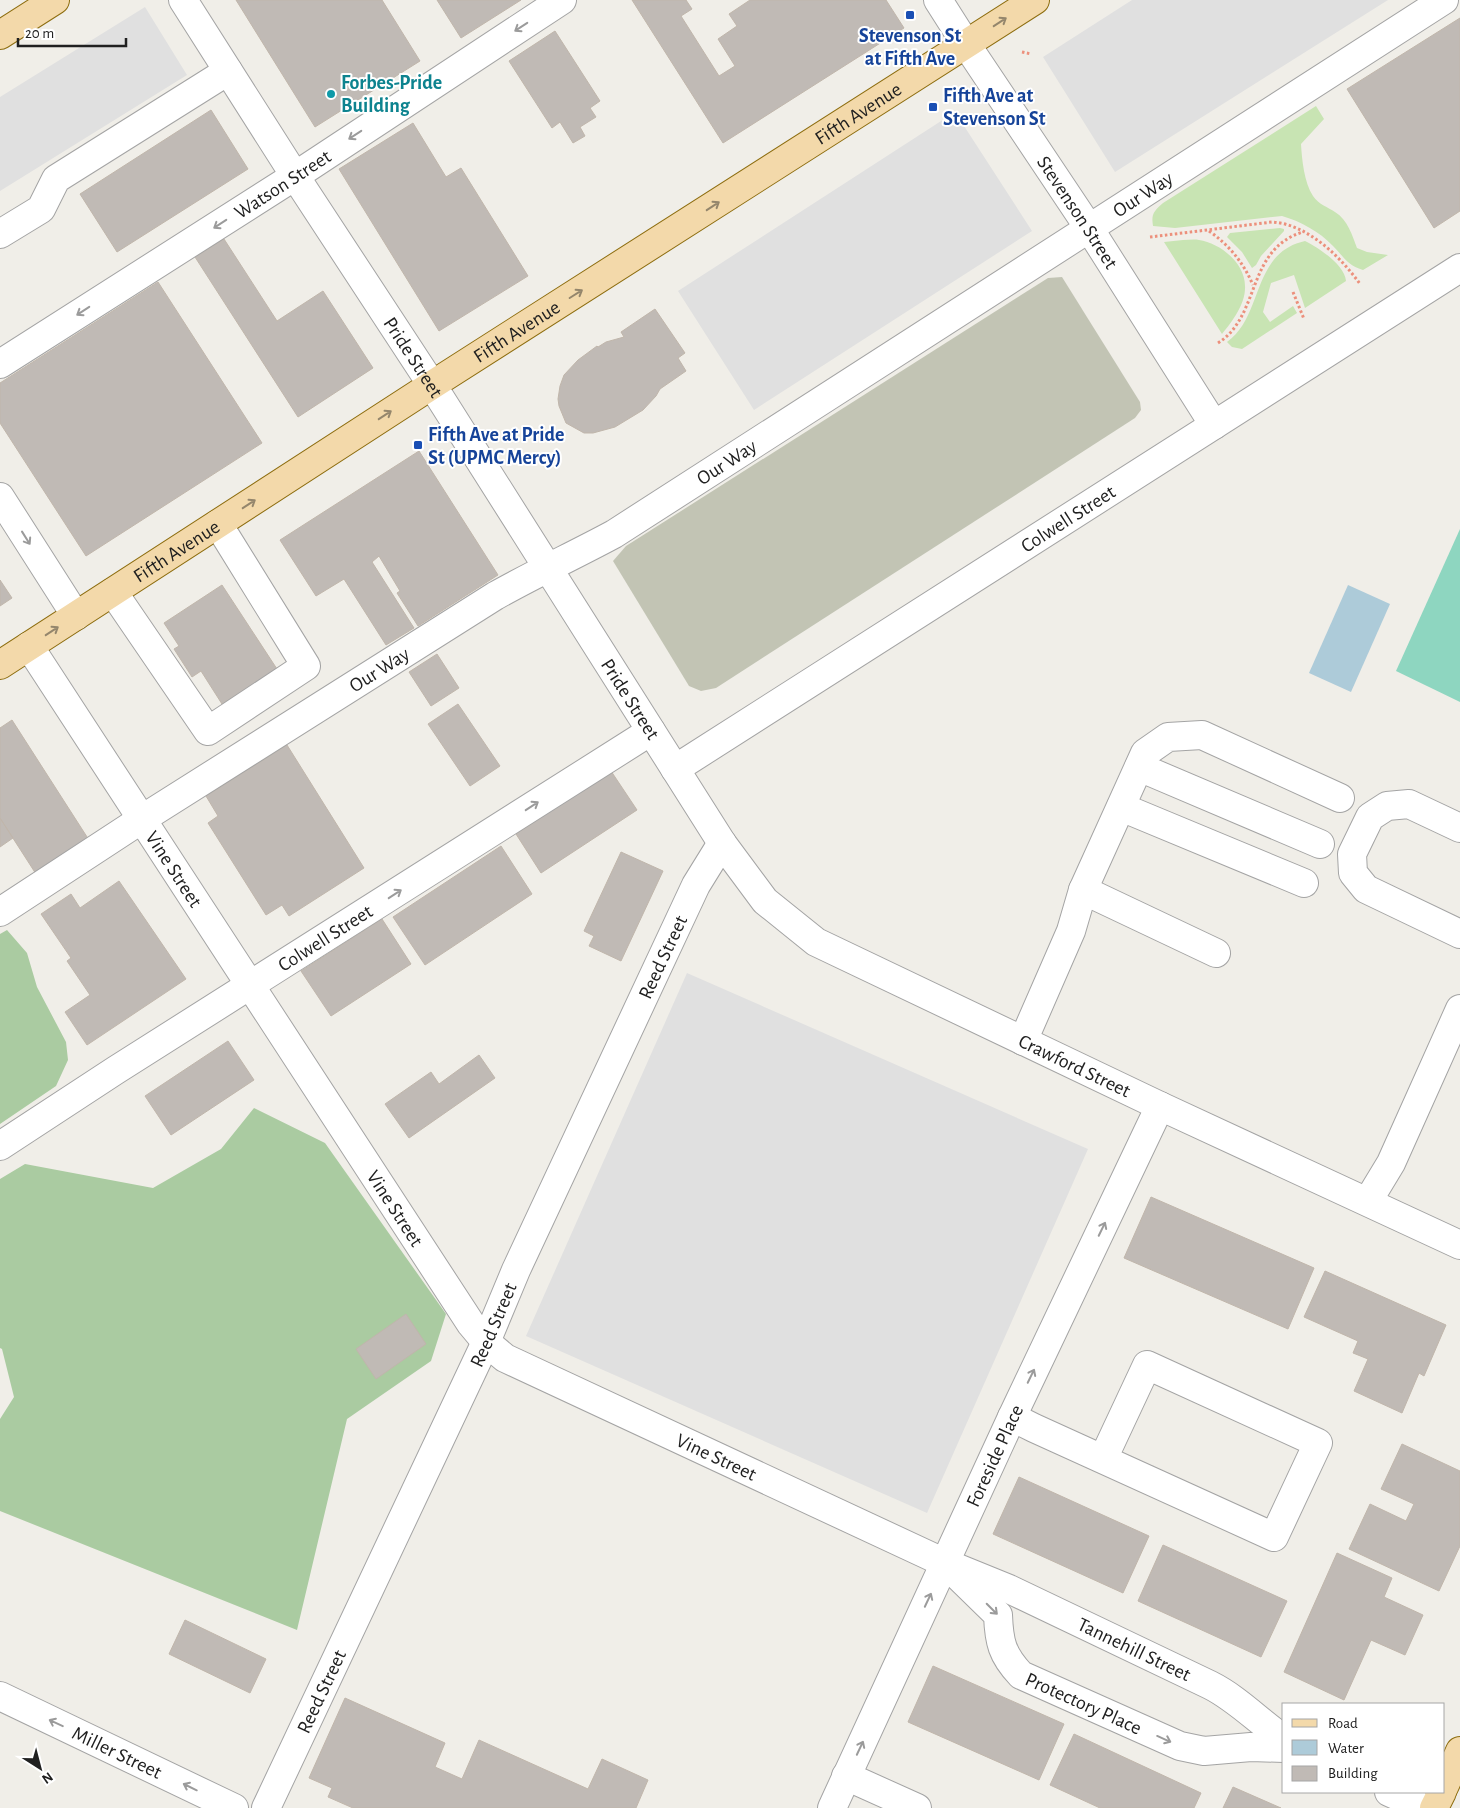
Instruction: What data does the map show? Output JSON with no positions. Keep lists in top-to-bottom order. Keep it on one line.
{"streets":{"main road":["Fifth Avenue"],"street":["Watson Street","Our Way","Stevenson Street","Pride Street","Colwell Street","Vine Street","Reed Street","Crawford Street","Foreside Place","Tannehill Street","Protectory Place","Miller Street"]},"crossings":[["Fifth Avenue","Stevenson Street"],["Fifth Avenue","Pride Street"],["Fifth Avenue","Vine Street"],["Watson Street","Pride Street"],["Our Way","Stevenson Street"],["Our Way","Pride Street"],["Our Way","Vine Street"],["Stevenson Street","Colwell Street"],["Pride Street","Colwell Street"],["Pride Street","Reed Street"],["Pride Street","Crawford Street"],["Colwell Street","Vine Street"],["Vine Street","Reed Street"],["Vine Street","Foreside Place"],["Vine Street","Tannehill Street"],["Vine Street","Protectory Place"],["Reed Street","Crawford Street"],["Crawford Street","Foreside Place"],["Foreside Place","Tannehill Street"],["Foreside Place","Protectory Place"],["Tannehill Street","Protectory Place"]],"one_way":["Fifth Avenue","Foreside Place","Protectory Place","Miller Street"],"places":{"transit":["Stevenson St at Fifth Ave","Fifth Ave at Stevenson St","Fifth Ave at Pride St (UPMC Mercy)"],"other":["Forbes-Pride Building"]},"legend":["Road","Water","Building"],"scale_bar":"20 m","north":"bottom right"}
